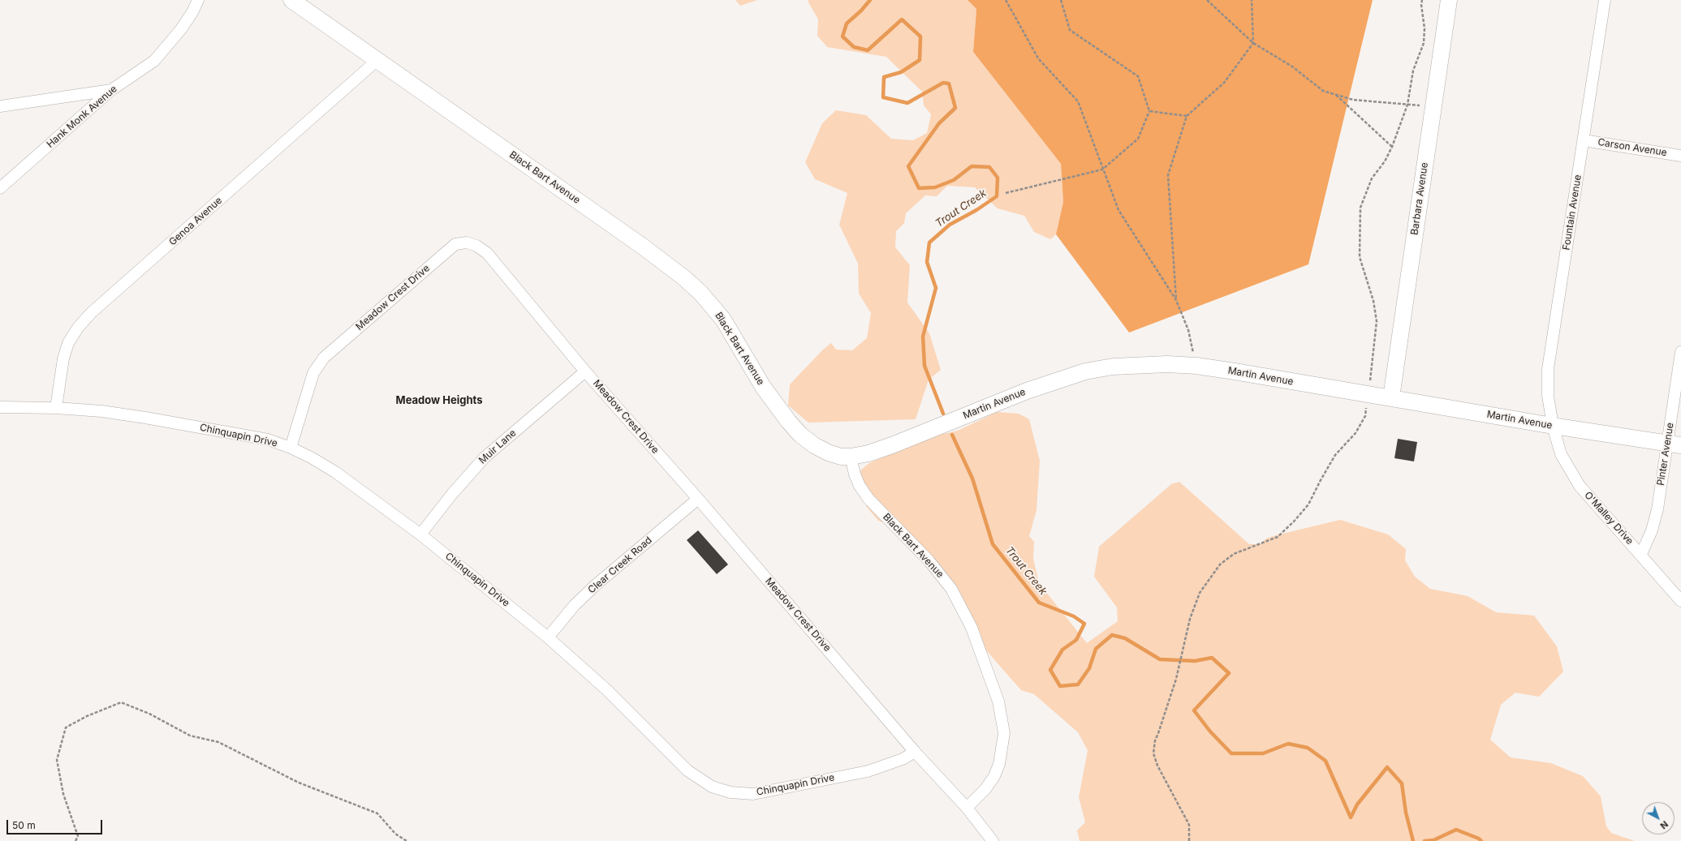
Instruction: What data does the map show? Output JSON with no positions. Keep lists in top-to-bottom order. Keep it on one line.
{"streets":{"street":["Hank Monk Avenue","Carson Avenue","Black Bart Avenue","Barbara Avenue","Fountain Avenue","Genoa Avenue","Meadow Crest Drive","Martin Avenue","Chinquapin Drive","Muir Lane","Pinter Avenue","O'Malley Drive","Clear Creek Road"]},"crossings":[["Carson Avenue","Fountain Avenue"],["Black Bart Avenue","Genoa Avenue"],["Black Bart Avenue","Meadow Crest Drive"],["Black Bart Avenue","Martin Avenue"],["Barbara Avenue","Martin Avenue"],["Fountain Avenue","Martin Avenue"],["Fountain Avenue","O'Malley Drive"],["Genoa Avenue","Chinquapin Drive"],["Meadow Crest Drive","Chinquapin Drive"],["Meadow Crest Drive","Muir Lane"],["Meadow Crest Drive","Clear Creek Road"],["Martin Avenue","Pinter Avenue"],["Martin Avenue","O'Malley Drive"],["Chinquapin Drive","Muir Lane"],["Chinquapin Drive","Clear Creek Road"],["Pinter Avenue","O'Malley Drive"]],"districts":["Meadow Heights"],"water":["Trout Creek"],"scale_bar":"50 m","north":"bottom right"}
